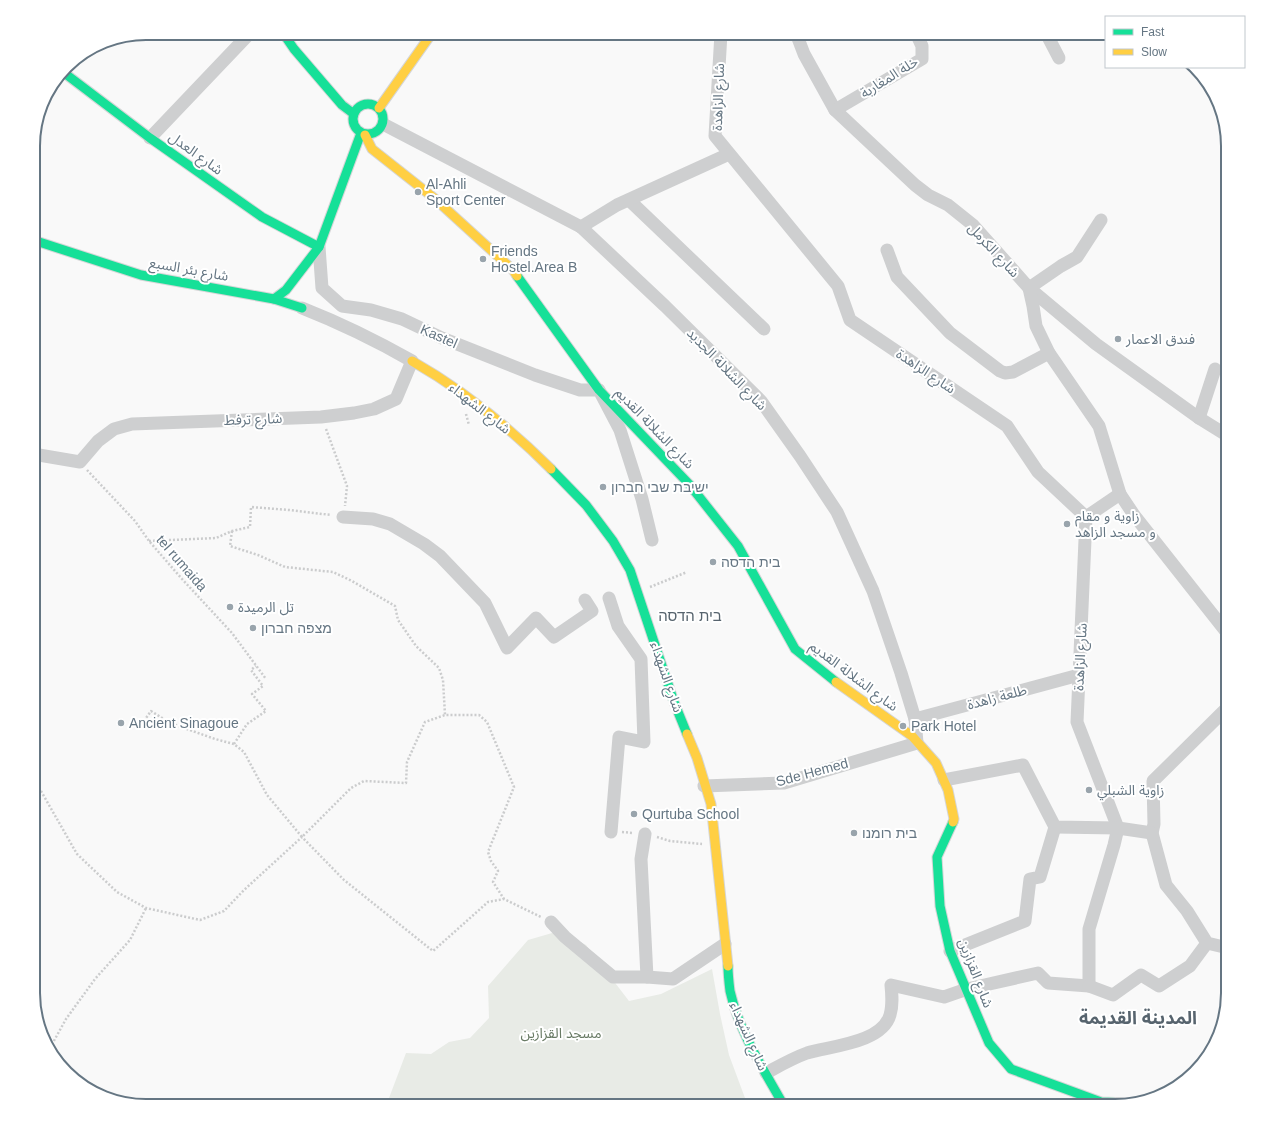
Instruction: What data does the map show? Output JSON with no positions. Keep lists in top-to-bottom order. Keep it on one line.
{"streets":{"street":["خلة المغاربة","شارع الزاهدة","شارع العدل","شارع الكرمل","شارع بئر السبع","Kastel","شارع الشلالة الجديد","شارع الشهداء","شارع ترفط","شارع الشلالة القديم","طلعة زاهدة","Sde Hemed","شارع القزازين"],"path":["tel rumaida"]},"crossings":[["خلة المغاربة","شارع الكرمل"],["شارع الزاهدة","طلعة زاهدة"],["شارع العدل","Kastel"],["شارع بئر السبع","شارع الشهداء"],["Kastel","شارع الشلالة القديم"],["شارع الشلالة الجديد","شارع الشلالة القديم"],["شارع الشلالة الجديد","طلعة زاهدة"],["شارع الشلالة الجديد","Sde Hemed"],["شارع الشلالة الجديد","شارع القزازين"],["شارع الشهداء","شارع ترفط"],["شارع الشهداء","Sde Hemed"],["شارع ترفط","tel rumaida"],["شارع الشلالة القديم","Sde Hemed"],["شارع الشلالة القديم","شارع القزازين"],["Sde Hemed","شارع القزازين"]],"districts":["בית הדסה","المدينة القديمة"],"parks":["مسجد القزازين"],"places":["Al-Ahli Sport Center","Friends Hostel.Area B","فندق الاعمار","ישיבת שבי חברון","زاوية و مقام و مسجد الزاهد","בית הדסה","تل الرميدة","מצפה חברון","Ancient Sinagoue","Park Hotel","زاوية الشبلي","Qurtuba School","בית רומנו"],"legend":["Fast","Slow"]}
